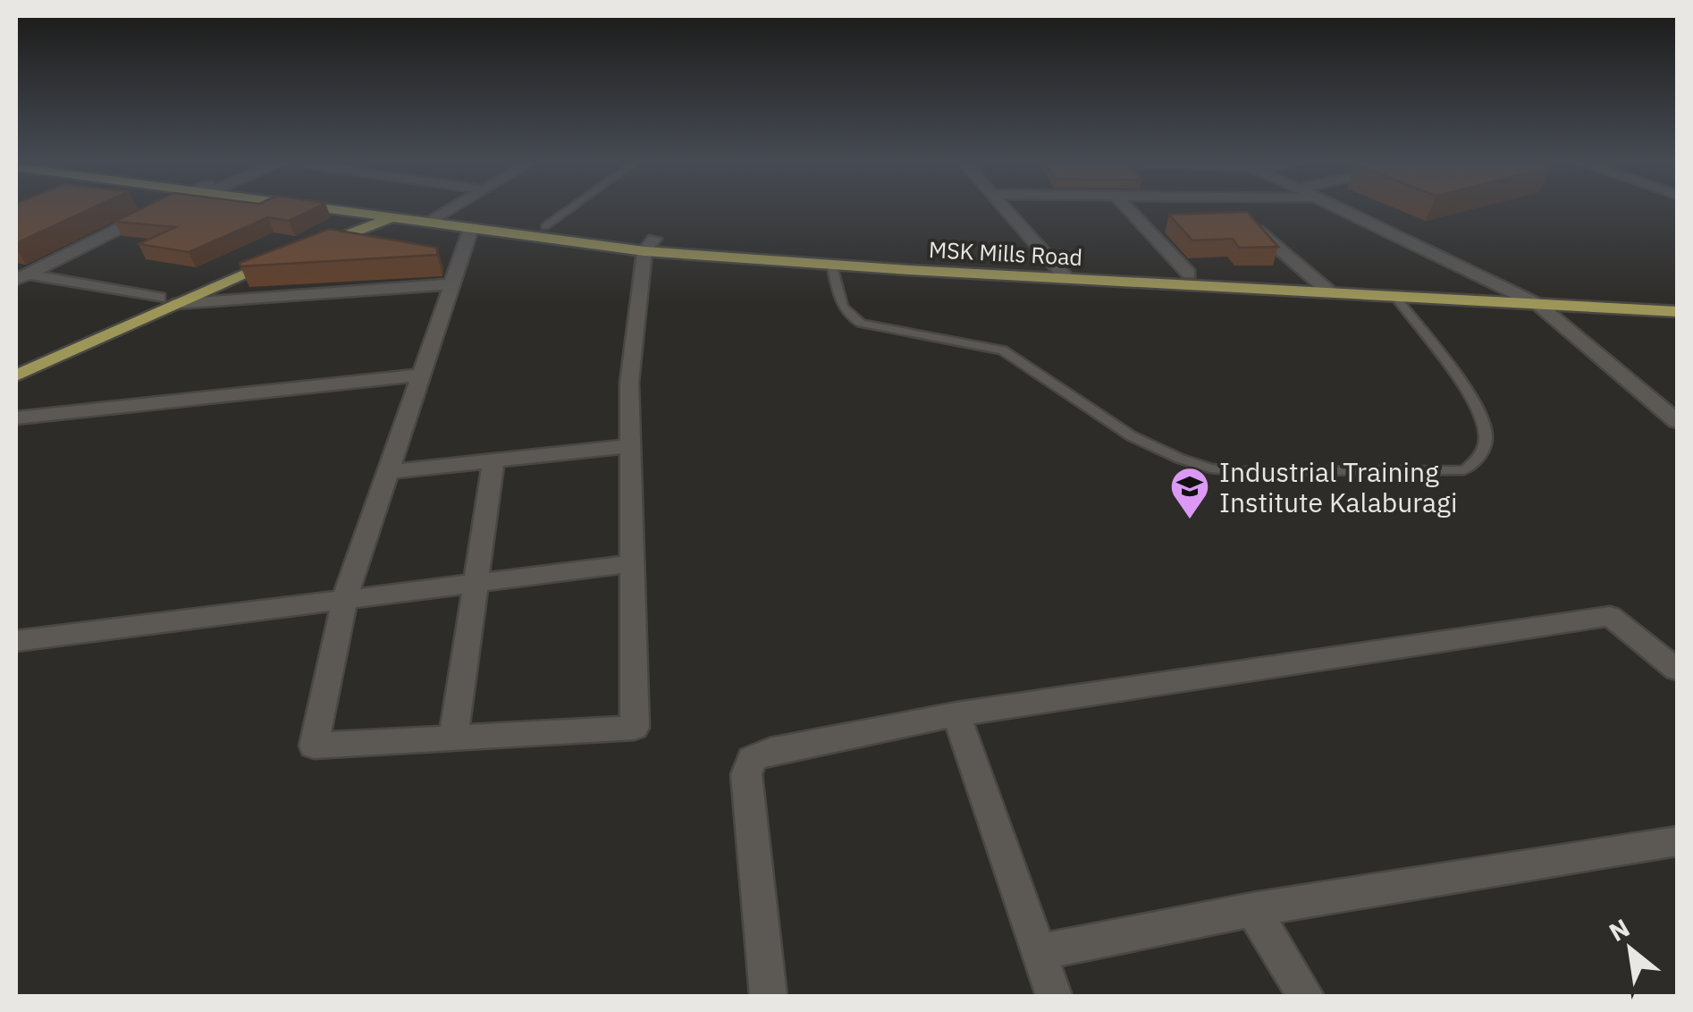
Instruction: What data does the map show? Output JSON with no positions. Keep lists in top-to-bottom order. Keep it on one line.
{"streets":{"main road":["MSK Mills Road"]},"places":{"school or university":["Industrial Training Institute Kalaburagi"]},"north":"top left"}
